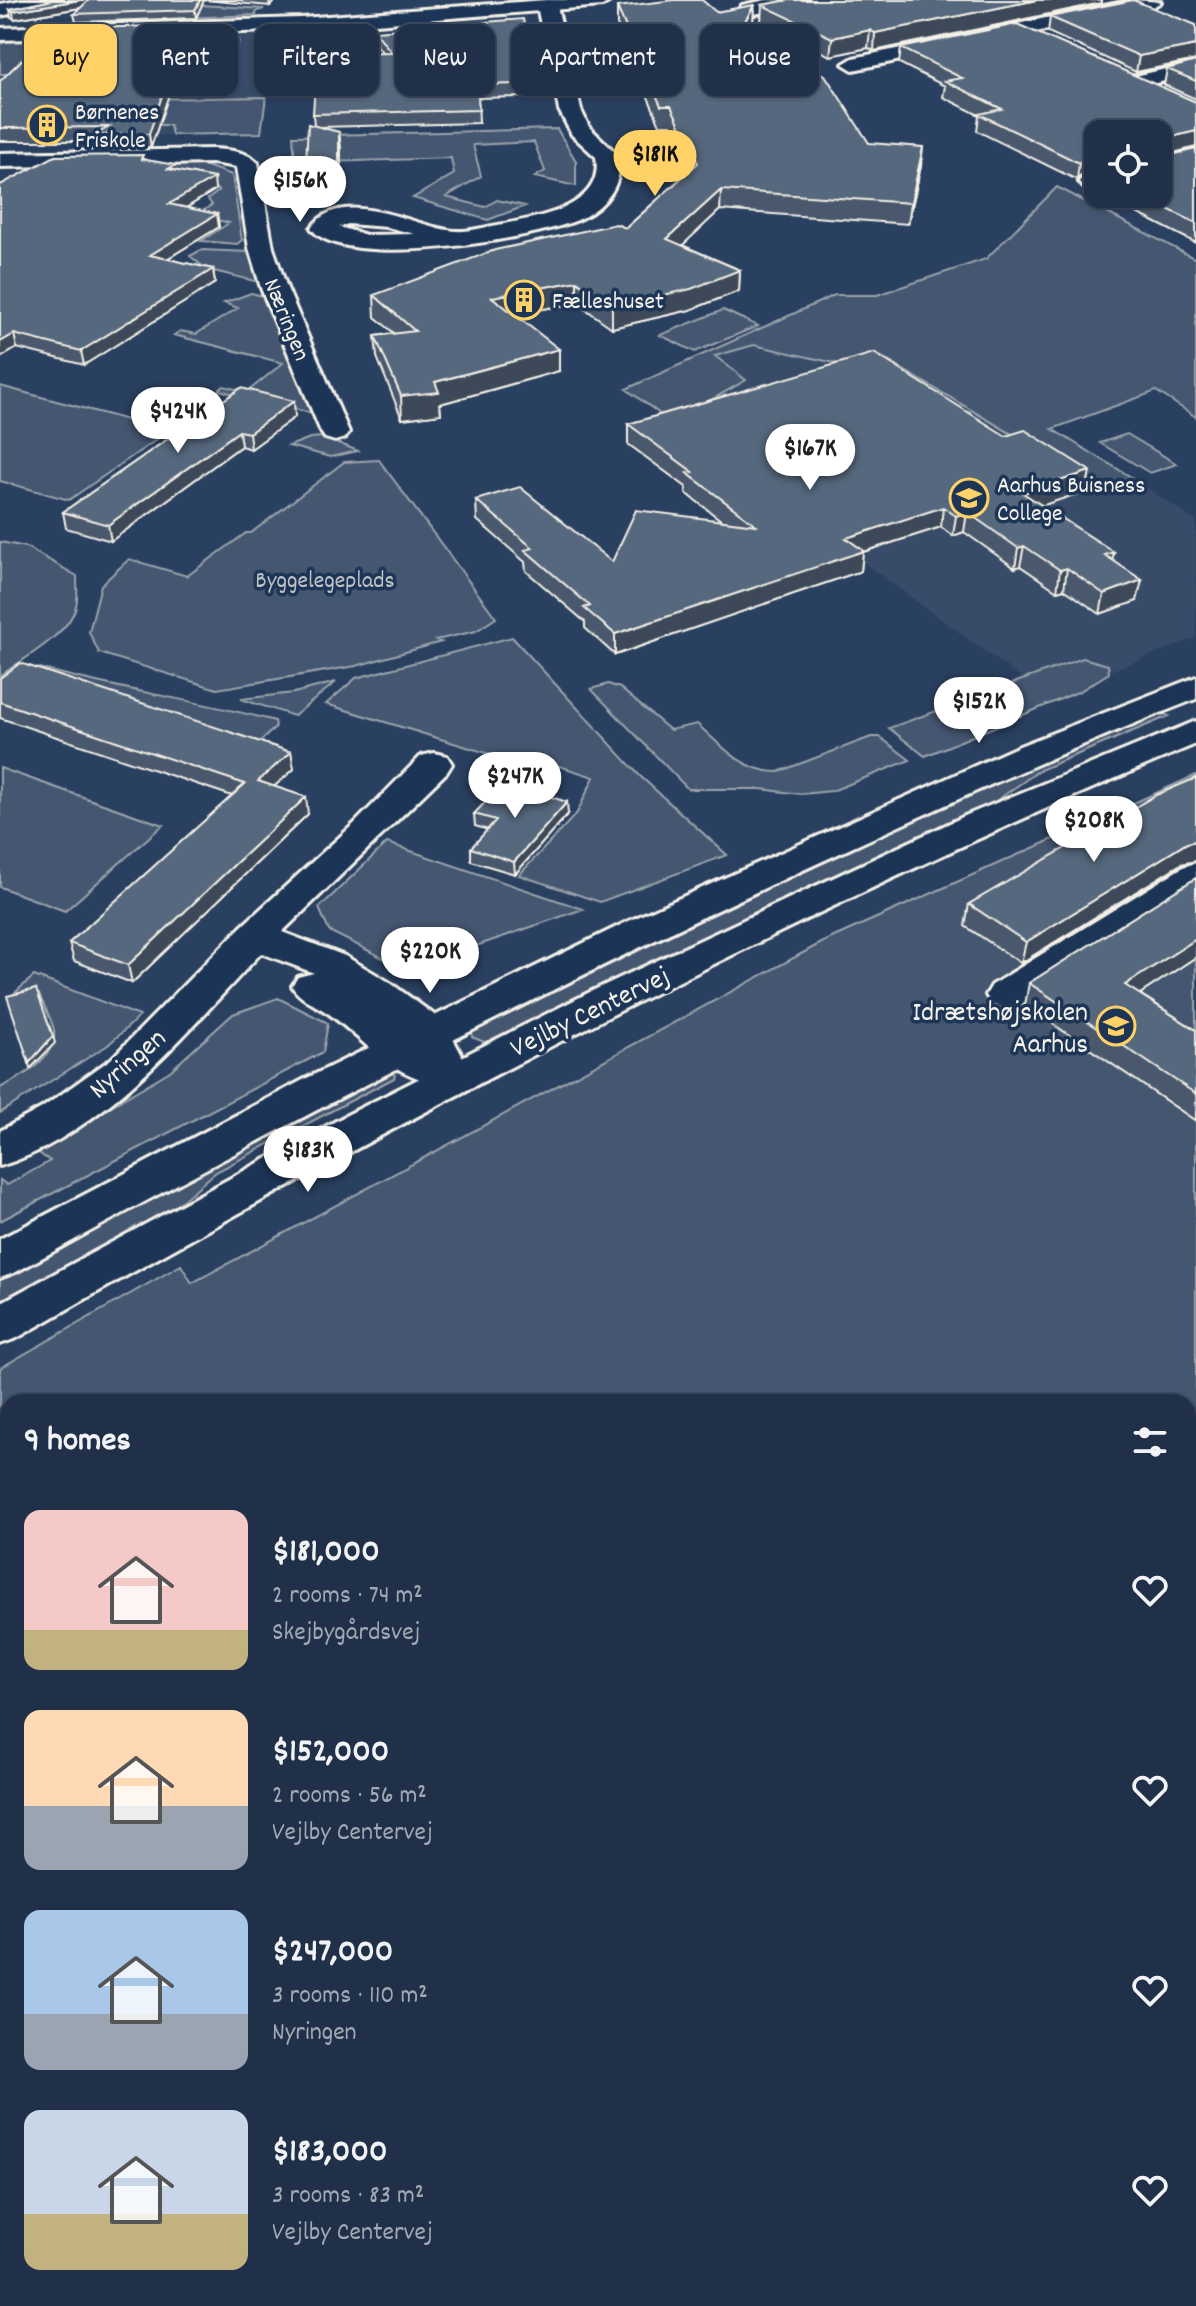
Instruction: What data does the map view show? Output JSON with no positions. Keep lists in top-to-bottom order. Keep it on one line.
{"streets":{"street":["Næringen","Vejlby Centervej","Nyringen"]},"parks":["Byggelegeplads"],"places":{"building":["Børnenes Friskole","Fælleshuset"],"school or university":["Aarhus Buisness College","Idrætshøjskolen Aarhus"]},"page":{"chip":["Buy","Rent","Filters","New","Apartment","House"],"price":["$181K","$156K","$424K","$167K","$152K","$247K","$208K","$220K","$183K"],"heading":"9 homes","list":[{"name":"$181,000","note":"2 rooms · 74 m² · Skejbygårdsvej"},{"name":"$152,000","note":"2 rooms · 56 m² · Vejlby Centervej"},{"name":"$247,000","note":"3 rooms · 110 m² · Nyringen"},{"name":"$183,000","note":"3 rooms · 83 m² · Vejlby Centervej"}]}}
